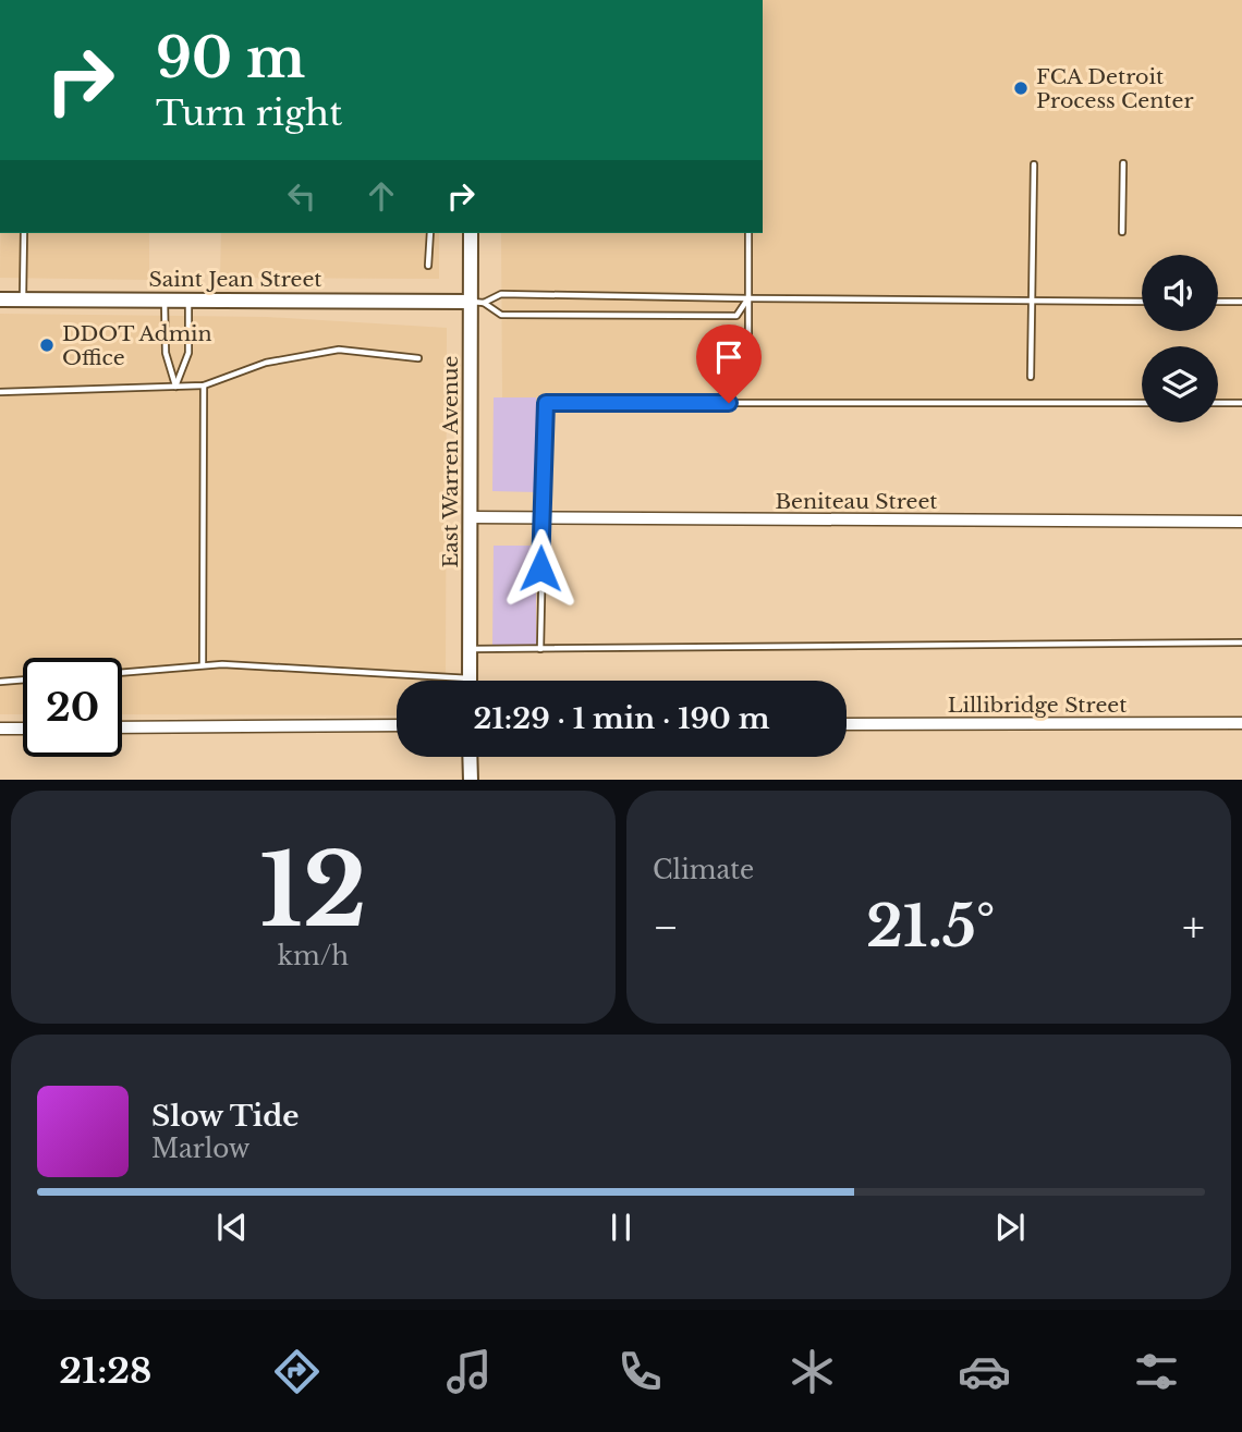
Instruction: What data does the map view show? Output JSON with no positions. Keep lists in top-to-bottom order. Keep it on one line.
{"streets":{"main road":["Saint Jean Street","East Warren Avenue"],"street":["Beniteau Street","Lillibridge Street"]},"crossings":[["Saint Jean Street","East Warren Avenue"],["East Warren Avenue","Beniteau Street"]],"places":["FCA Detroit Process Center","DDOT Admin Office"],"page":{"turn":["90 m","Turn right"],"limit":"20","trip":"21:29 · 1 min · 190 m","tile":[["12","km/h"],"Climate"],"heat":["−","21.5°","+"],"song":["Slow Tide","Marlow"],"tabs":"21:28"}}
